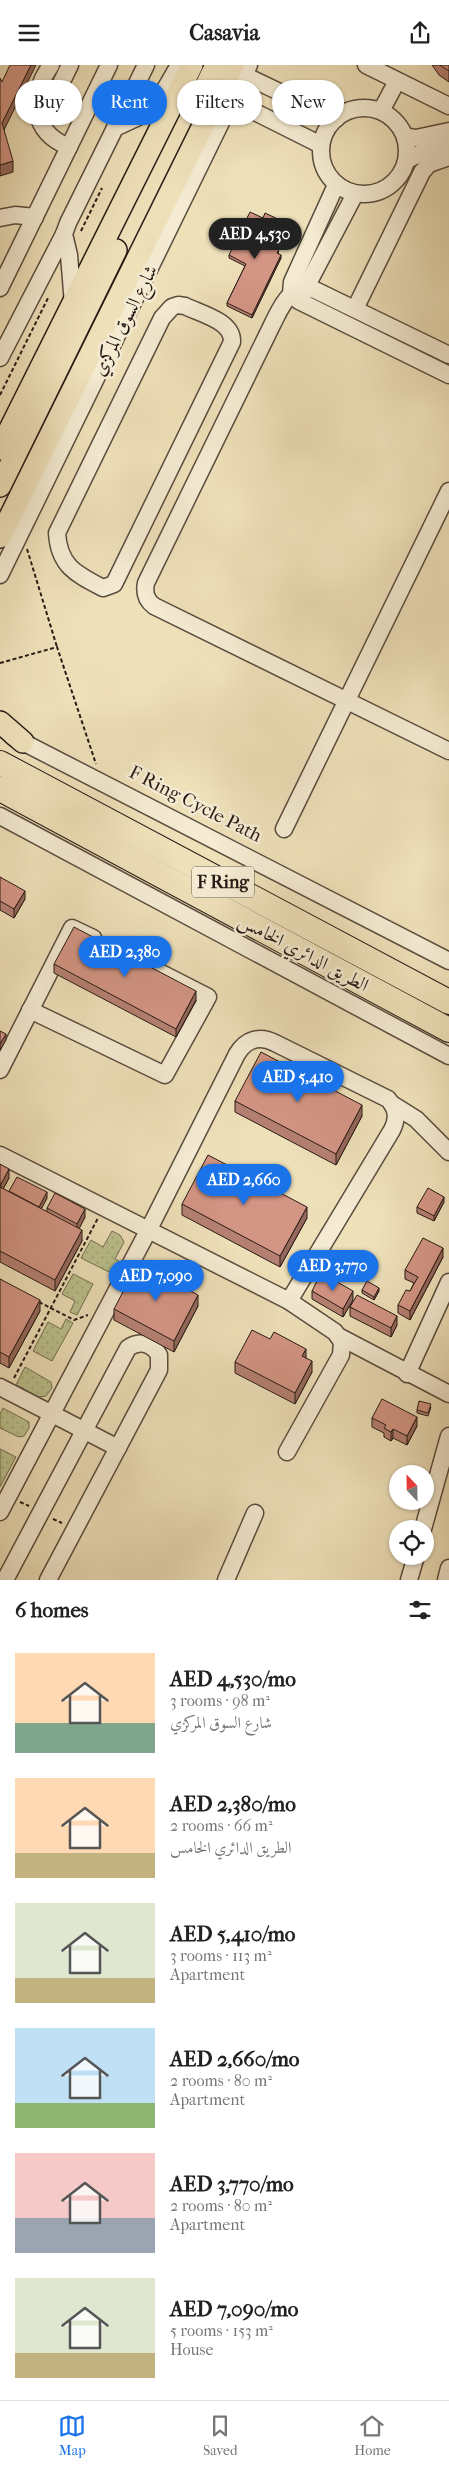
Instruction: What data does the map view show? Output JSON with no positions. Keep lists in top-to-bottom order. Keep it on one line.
{"streets":{"highway":["F Ring","الطريق الدائري الخامس"],"main road":["شارع السوق المركزي"]},"north":"top","page":{"header":"Casavia","chip":["Buy","Rent","Filters","New"],"price":["AED 4,530","AED 2,380","AED 5,410","AED 2,660","AED 3,770","AED 7,090"],"heading":"6 homes","list":[{"name":"AED 4,530/mo","note":"3 rooms · 98 m² · شارع السوق المركزي"},{"name":"AED 2,380/mo","note":"2 rooms · 66 m² · الطريق الدائري الخامس"},{"name":"AED 5,410/mo","note":"3 rooms · 113 m² · Apartment"},{"name":"AED 2,660/mo","note":"2 rooms · 80 m² · Apartment"},{"name":"AED 3,770/mo","note":"2 rooms · 80 m² · Apartment"},{"name":"AED 7,090/mo","note":"5 rooms · 153 m² · House"}],"tabs":["Map","Saved","Home"]}}
